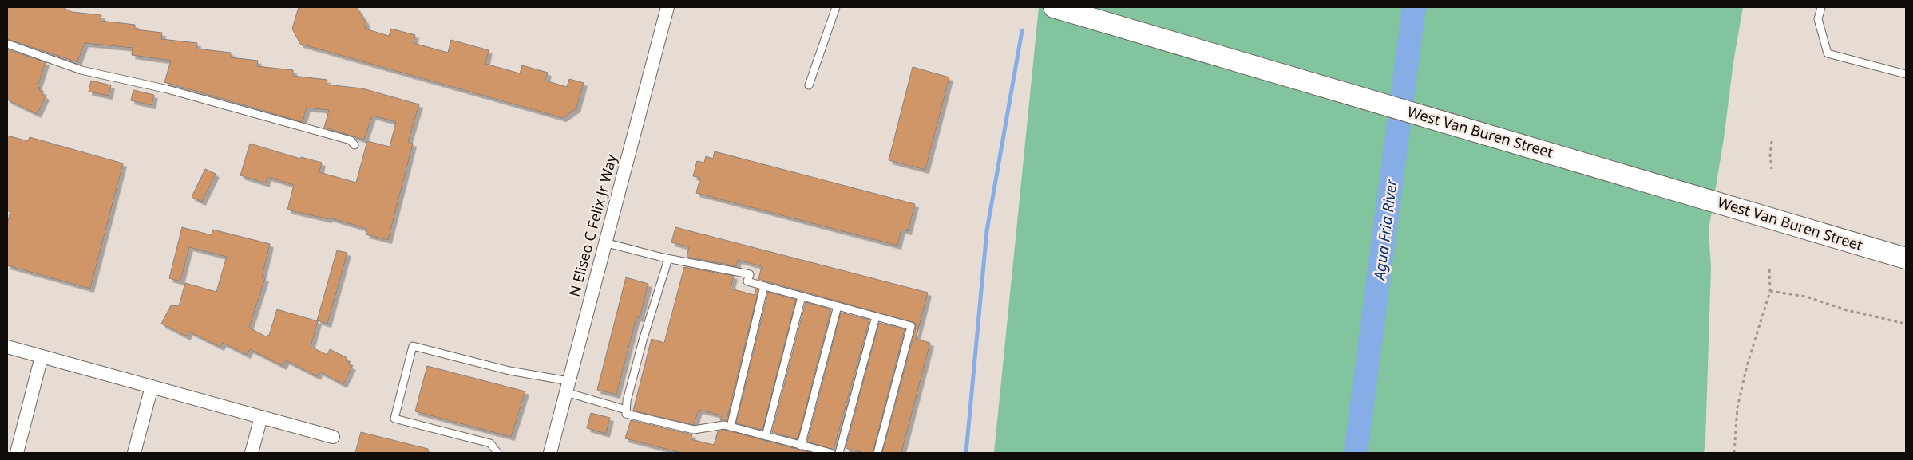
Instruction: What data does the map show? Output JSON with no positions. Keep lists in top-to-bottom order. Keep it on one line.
{"streets":{"main road":["West Van Buren Street"],"street":["N Eliseo C Felix Jr Way"]},"water":["Agua Fria River"]}
